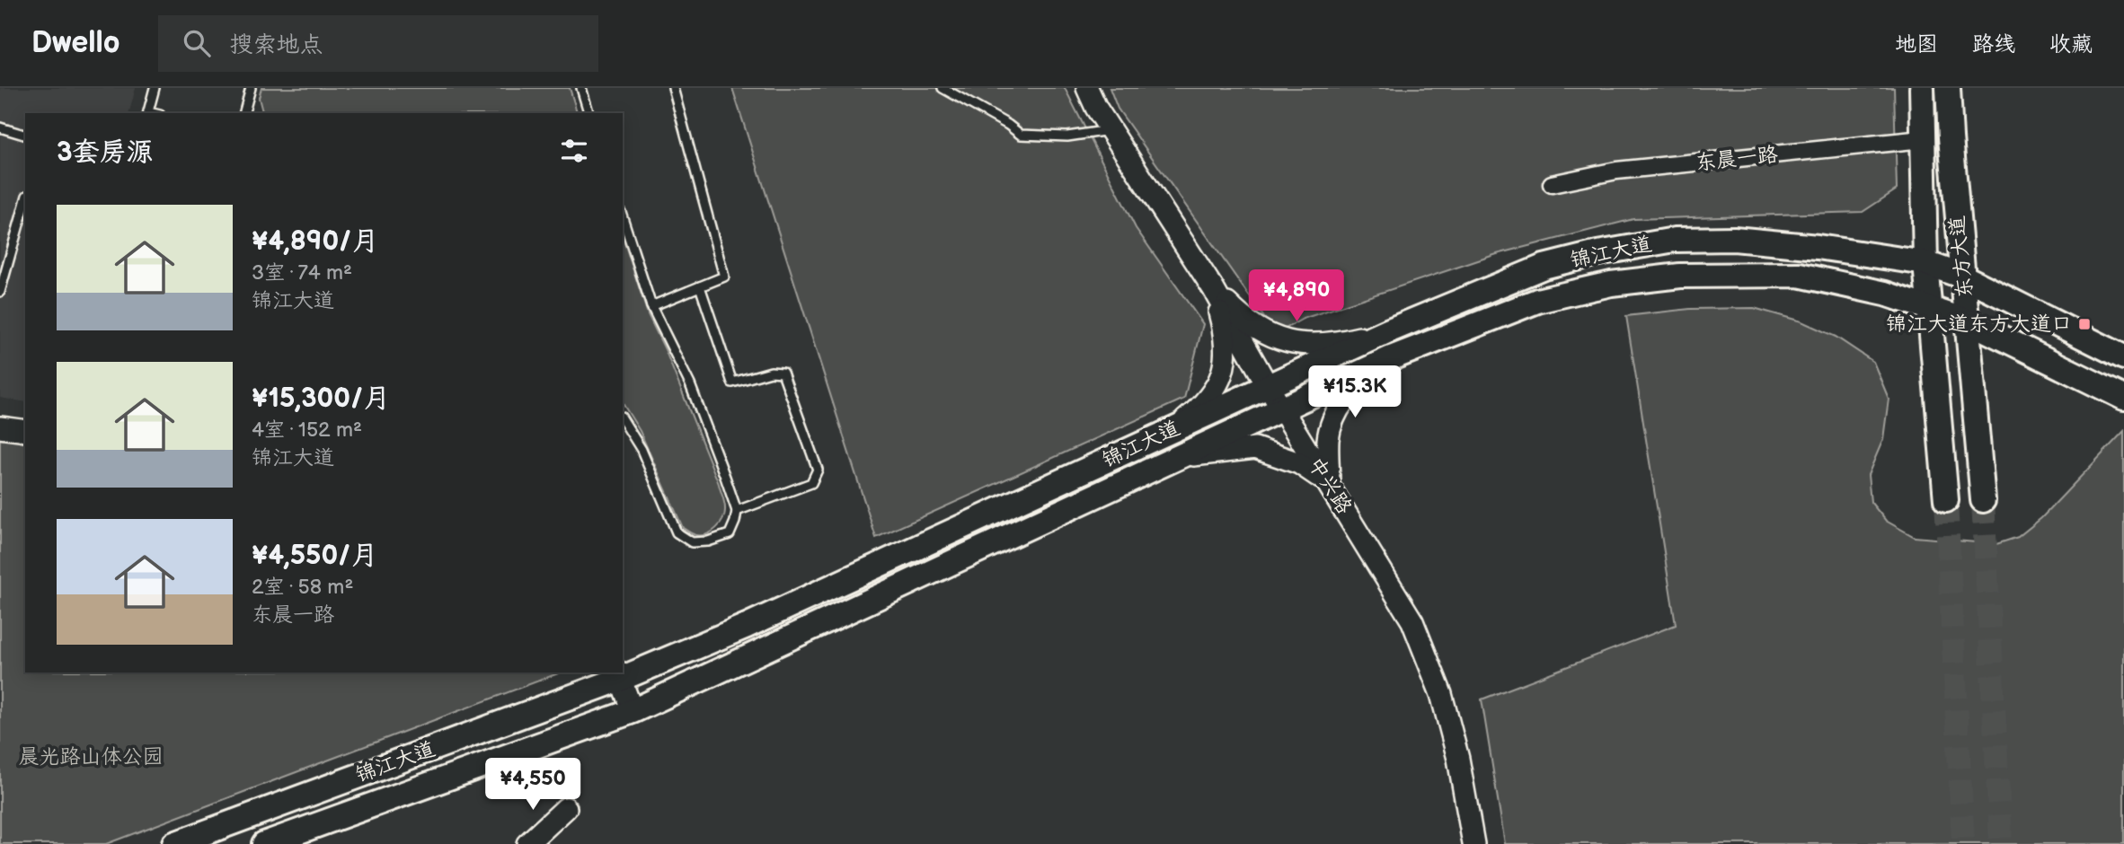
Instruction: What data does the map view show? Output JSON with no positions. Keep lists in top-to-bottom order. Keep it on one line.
{"streets":{"main road":["锦江大道","东方大道","中兴路"],"street":["东晨一路"]},"crossings":[["东晨一路","东方大道"],["锦江大道","东方大道"],["锦江大道","中兴路"]],"parks":["晨光路山体公园"],"places":{"transit":["锦江大道东方大道口"]},"page":{"header":"Dwello","search":"搜索地点","nav":["地图","路线","收藏"],"heading":"3套房源","list":[{"name":"¥4,890/月","note":"3室 · 74 m² · 锦江大道"},{"name":"¥15,300/月","note":"4室 · 152 m² · 锦江大道"},{"name":"¥4,550/月","note":"2室 · 58 m² · 东晨一路"}],"price":["¥4,890","¥15.3K","¥4,550"]}}
